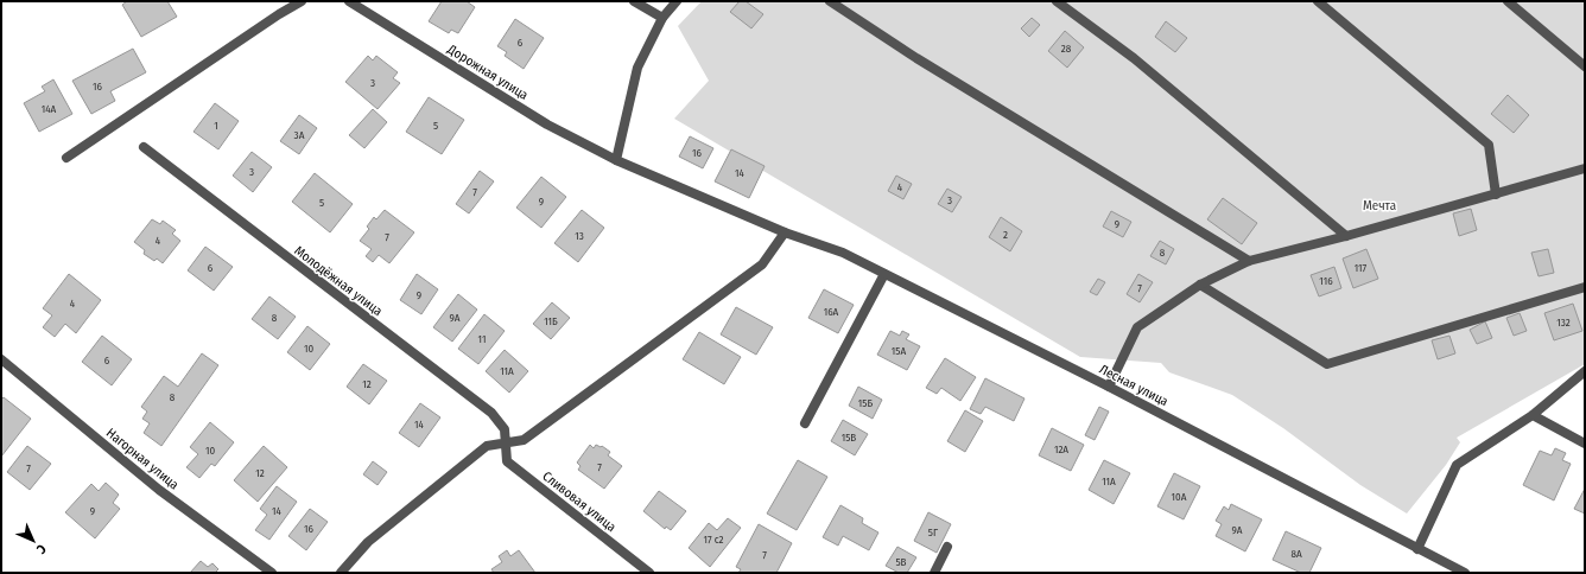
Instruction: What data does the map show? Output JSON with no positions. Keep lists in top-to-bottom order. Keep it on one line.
{"streets":{"street":["Дорожная улица","Молодёжная улица","Лесная улица","Нагорная улица","Сливовая улица"]},"crossings":[["Дорожная улица","Лесная улица"],["Молодёжная улица","Сливовая улица"]],"parks":["Мечта"],"house_numbers":["6","28","3","16","14А","1","5","3А","16","3","14","4","7","3","9","5","9","2","13","7","4","8","6","117","116","7","9","4","16А","8","9А","11Б","132","11","10","15А","6","11А","12","8","15Б","14","15В","12А","10","7","7","12","11А","10А","9","14","16","9А","5Г","17 с2","8А","7","5В"],"north":"bottom right"}
